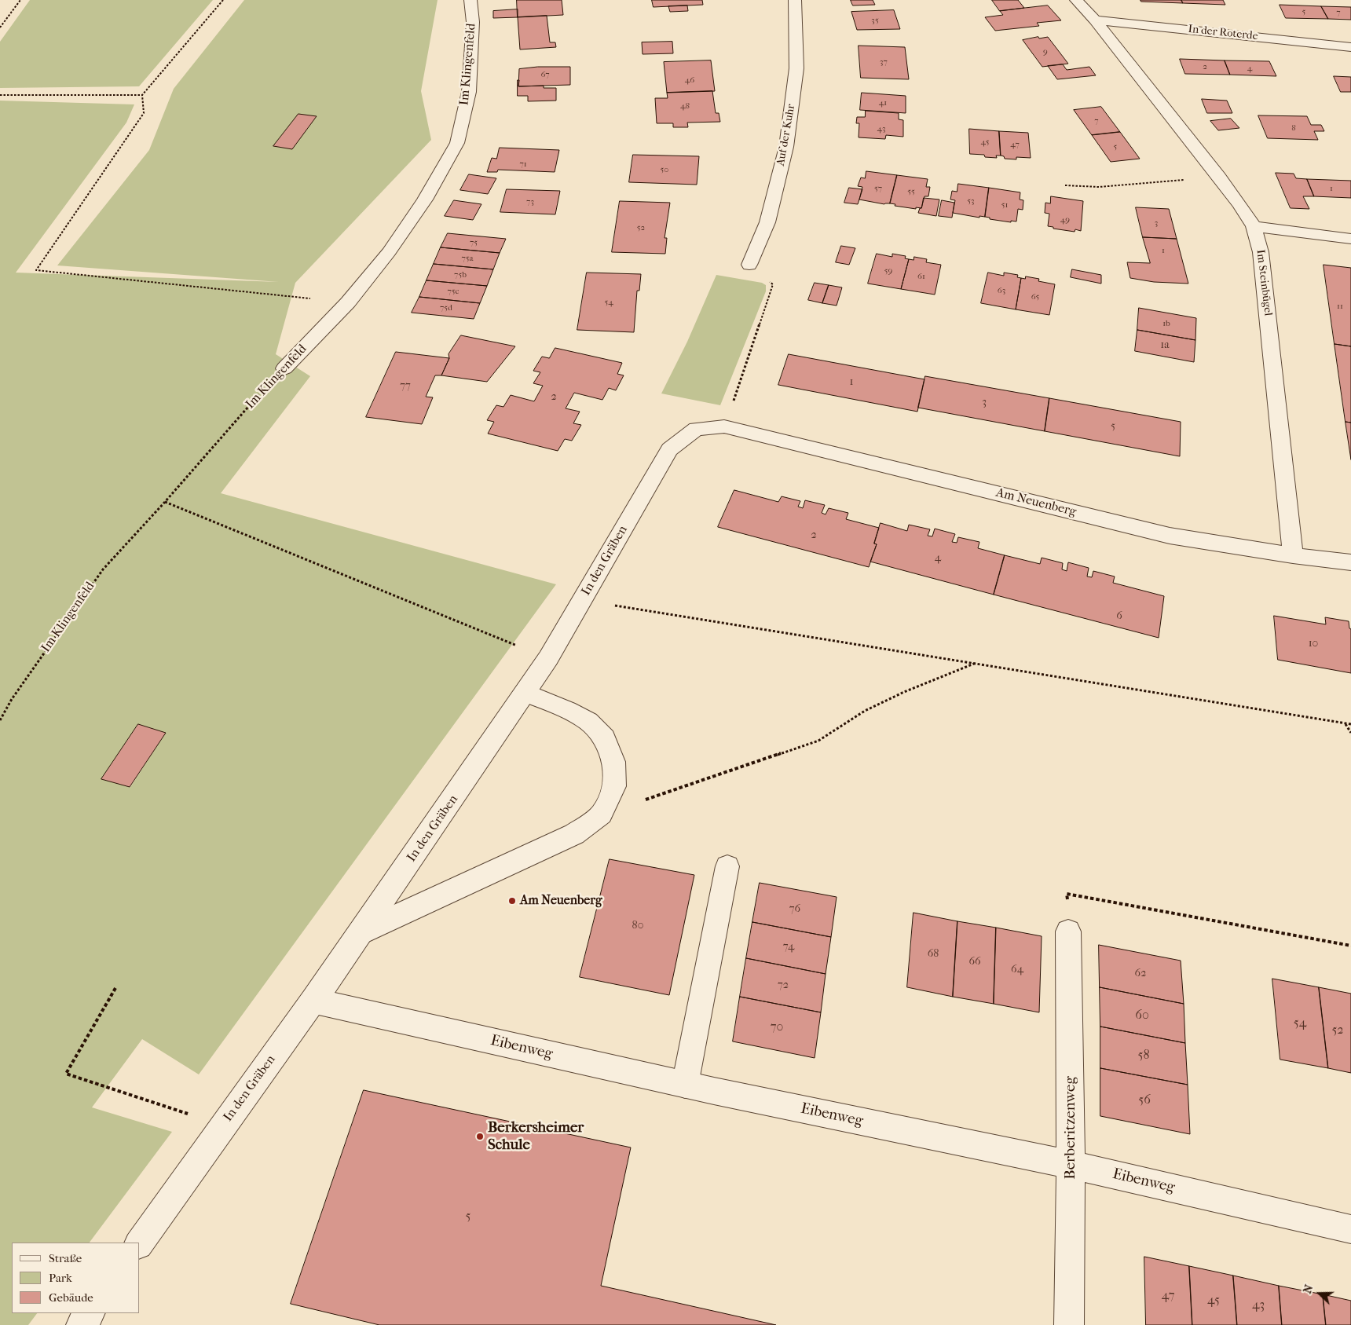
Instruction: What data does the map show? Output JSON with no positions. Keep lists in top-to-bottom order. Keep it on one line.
{"streets":{"street":["In der Roterde","Im Klingenfeld","Auf der Kuhr","Im Steinbügel","Am Neuenberg","In den Gräben","Eibenweg","Berberitzenweg"]},"crossings":[["In der Roterde","Im Steinbügel"],["Im Steinbügel","Am Neuenberg"],["Am Neuenberg","In den Gräben"],["In den Gräben","Eibenweg"],["Eibenweg","Berberitzenweg"]],"places":["Am Neuenberg","Berkersheimer Schule"],"house_numbers":["5","7","35","9","37","2","4","67","46","41","48","7","8","43","45","47","5","71","50","57","1","55","53","73","51","49","3","52","75","1","75a","59","75b","61","63","75c","65","54","11","75d","1b","1a","1","77","2","3","5","2","4","6","10","76","80","74","68","66","64","62","72","60","54","70","52","58","56","5","47","45","43"],"legend":["Straße","Park","Gebäude"],"north":"left"}
